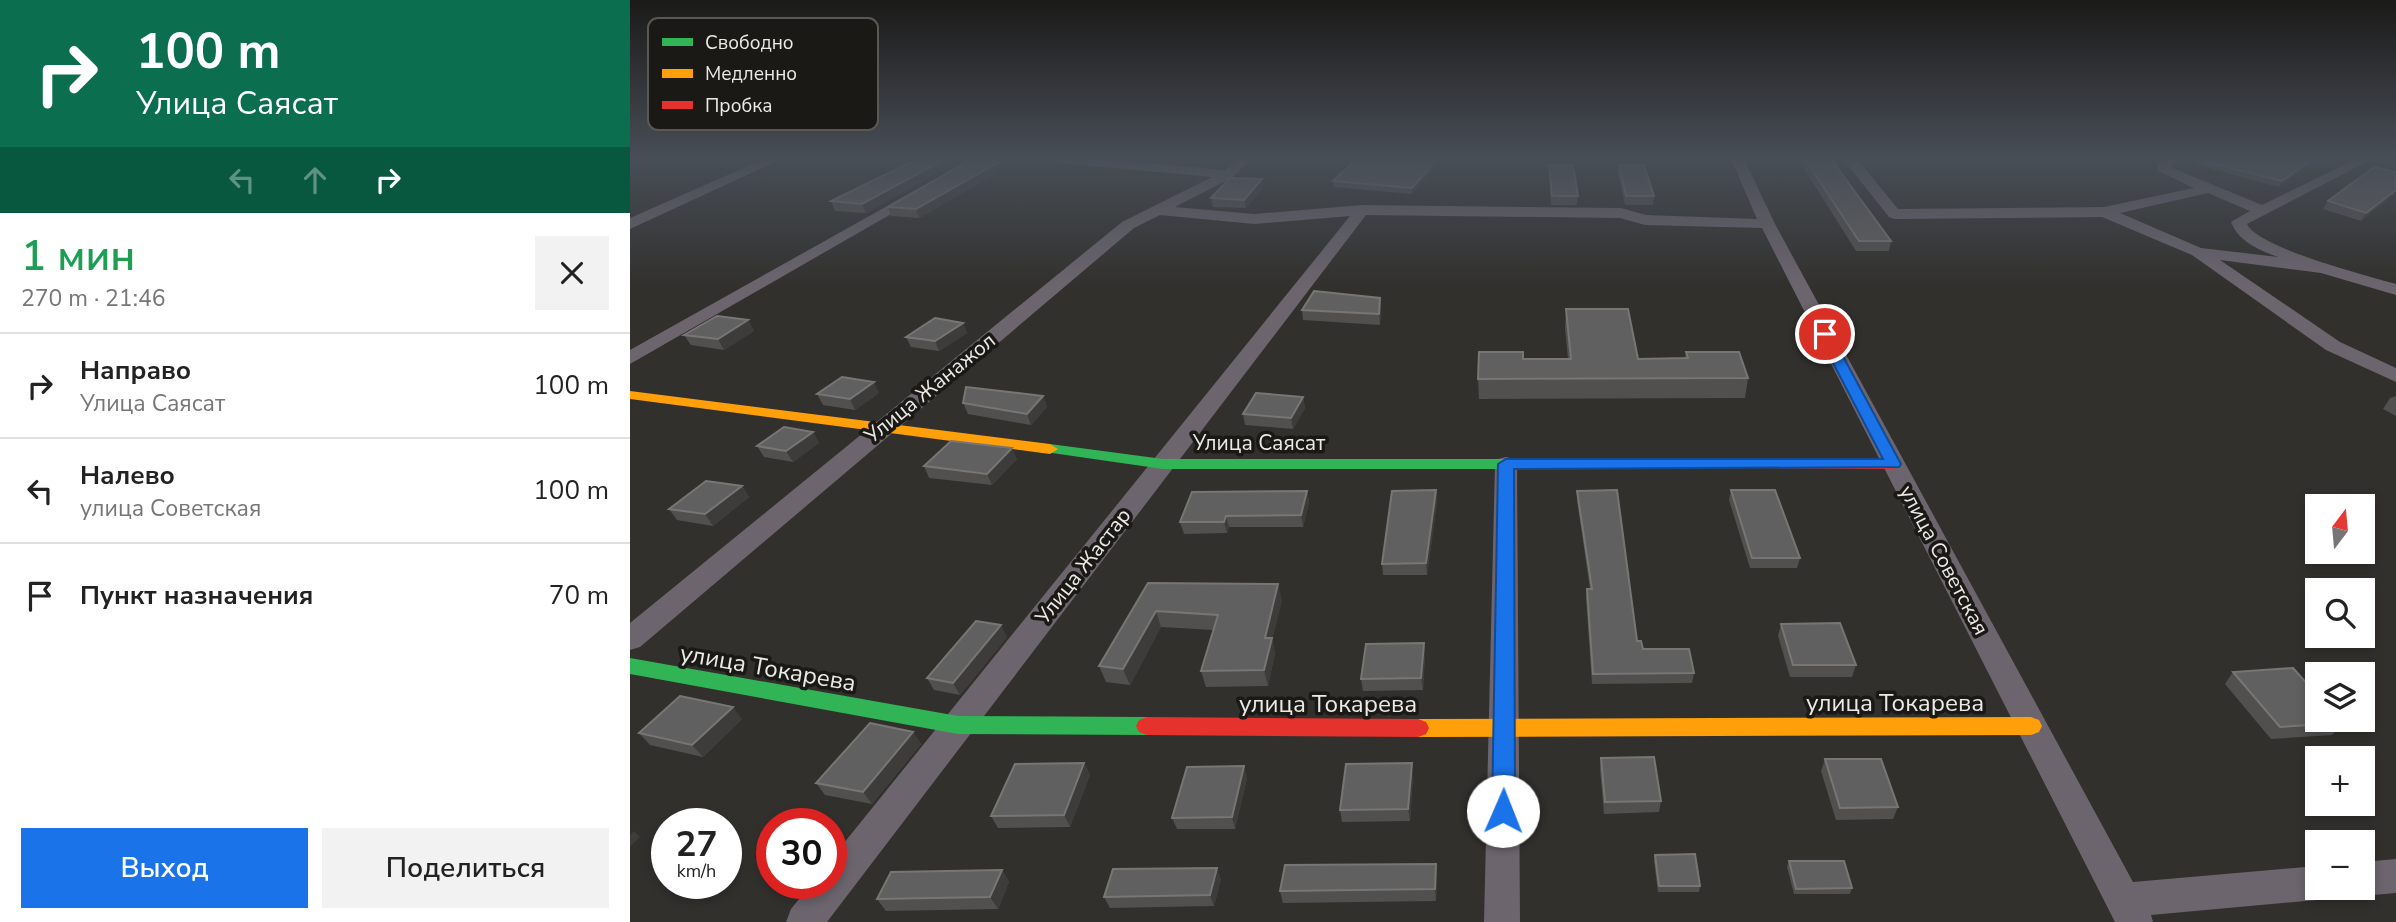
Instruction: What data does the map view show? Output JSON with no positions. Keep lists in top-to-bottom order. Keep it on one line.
{"streets":{"street":["Улица Жанажол","Улица Саясат","улица Советская","Улица Жастар","улица Токарева"]},"crossings":[["Улица Жанажол","Улица Саясат"],["Улица Саясат","улица Советская"],["Улица Саясат","Улица Жастар"],["улица Советская","улица Токарева"],["Улица Жастар","улица Токарева"]],"legend":["Свободно","Медленно","Пробка"],"north":"top","page":{"turn":["100 m","Улица Саясат"],"heading":["1 мин","270 m · 21:46"],"list":[{"name":"Направо","note":"Улица Саясат","value":"100 m"},{"name":"Налево","note":"улица Советская","value":"100 m"},{"name":"Пункт назначения","value":"70 m"}],"map_buttons":["+","−"],"speed":"27 km/h","limit":"30","buttons":["Выход","Поделиться"]}}
